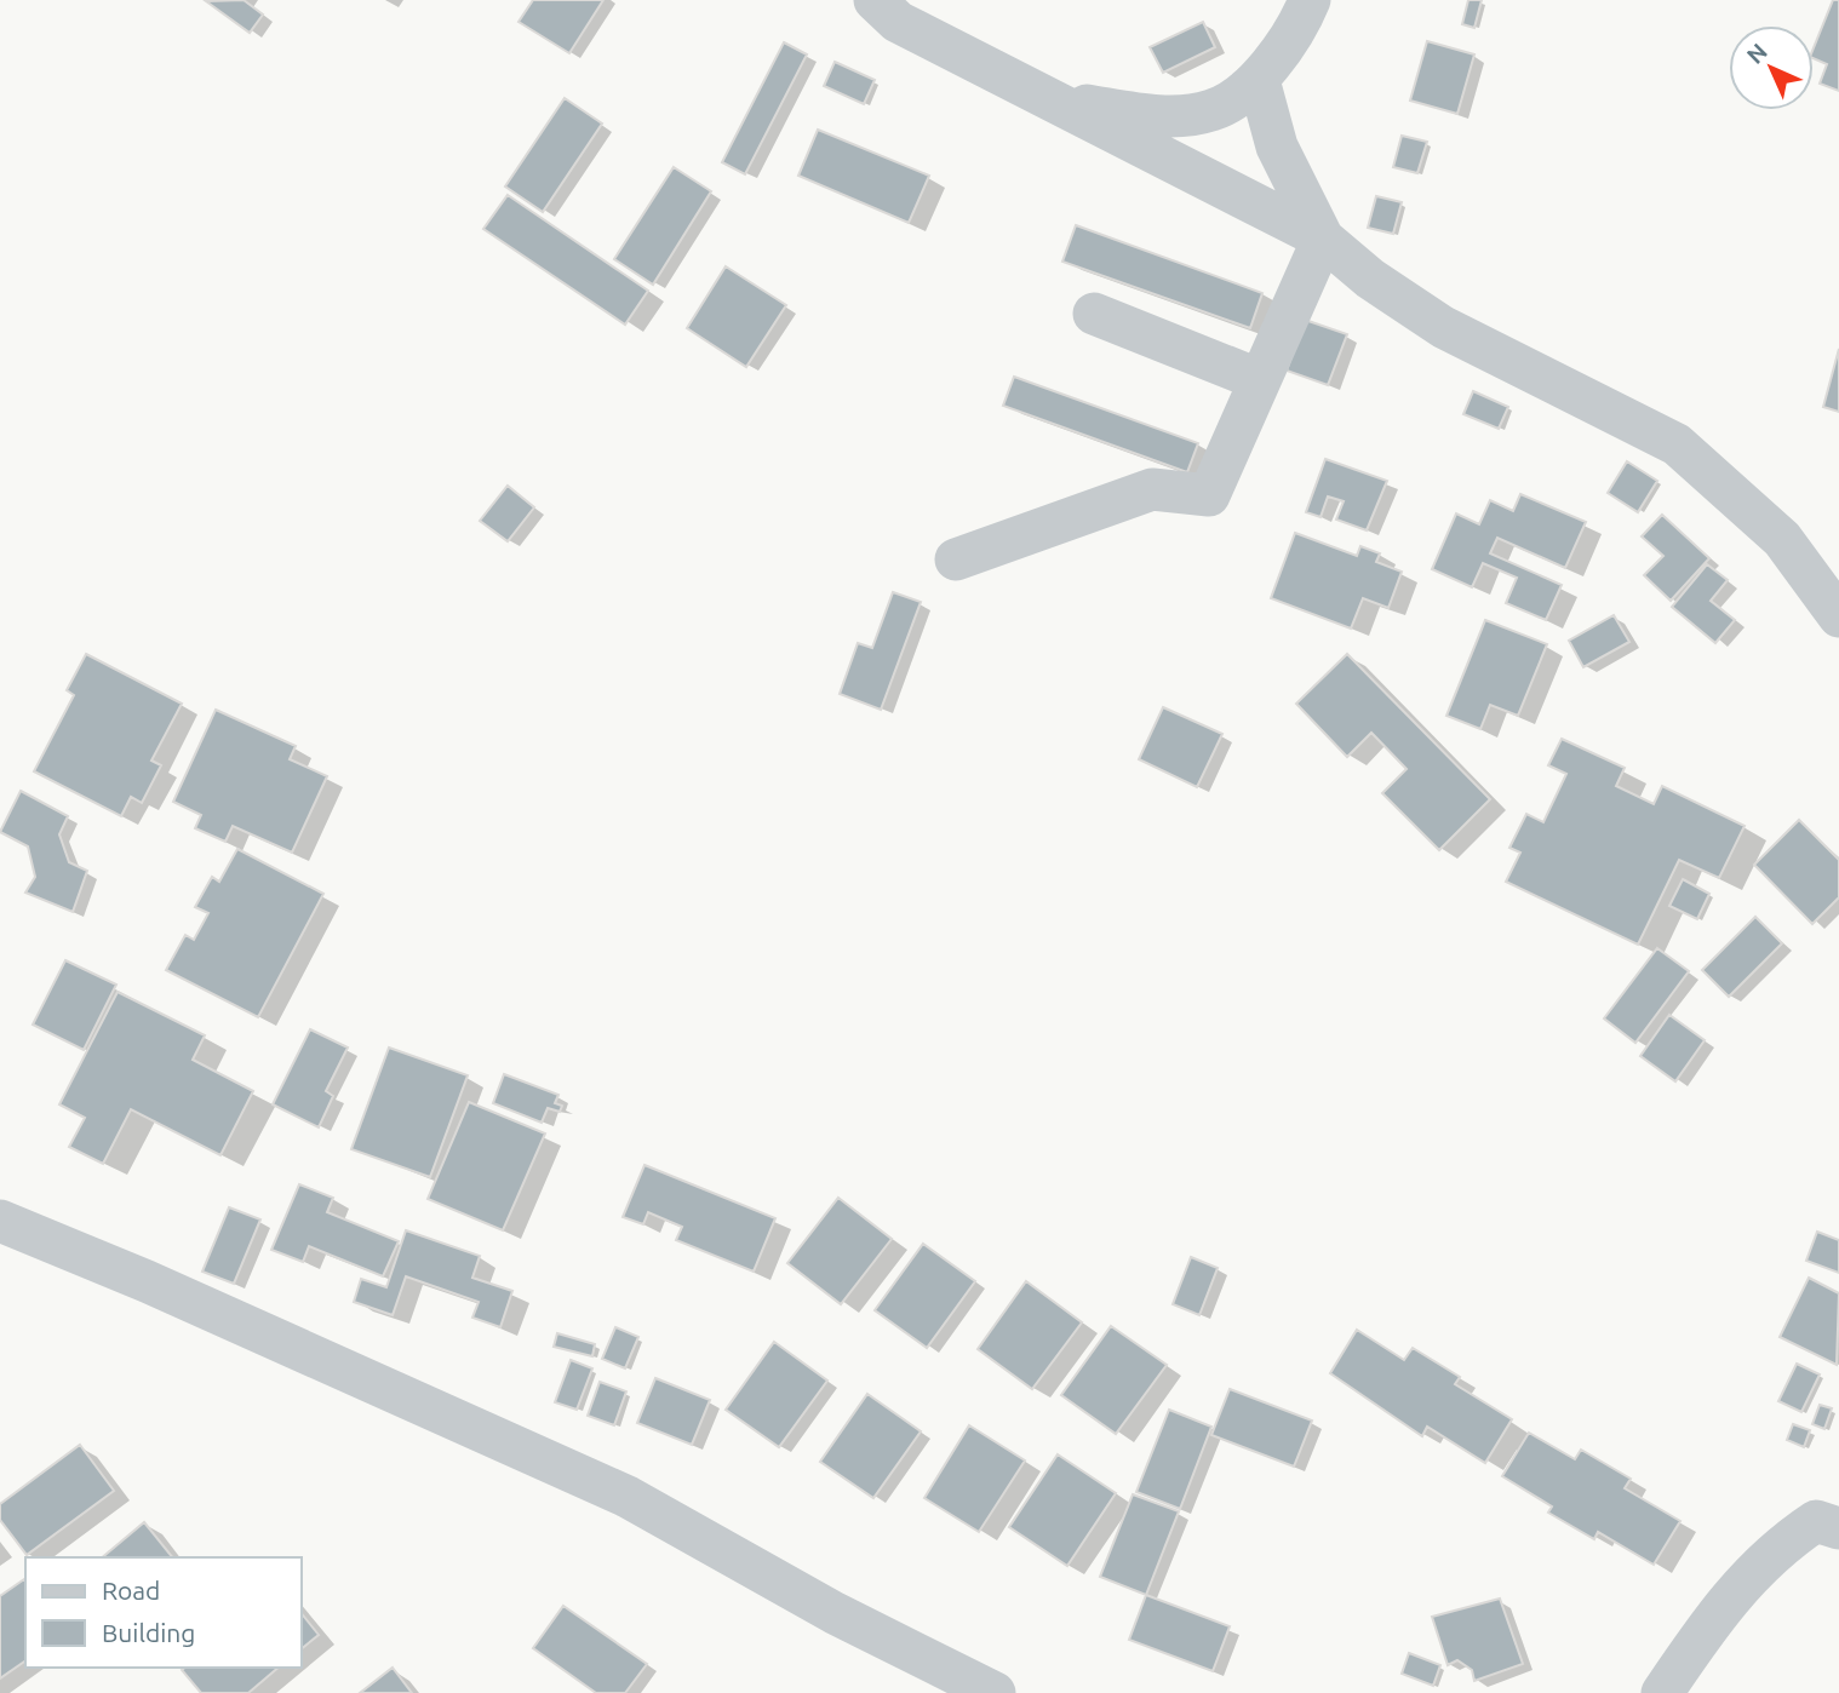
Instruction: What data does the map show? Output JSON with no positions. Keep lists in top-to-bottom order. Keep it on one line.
{"legend":["Road","Building"],"north":"top left"}
